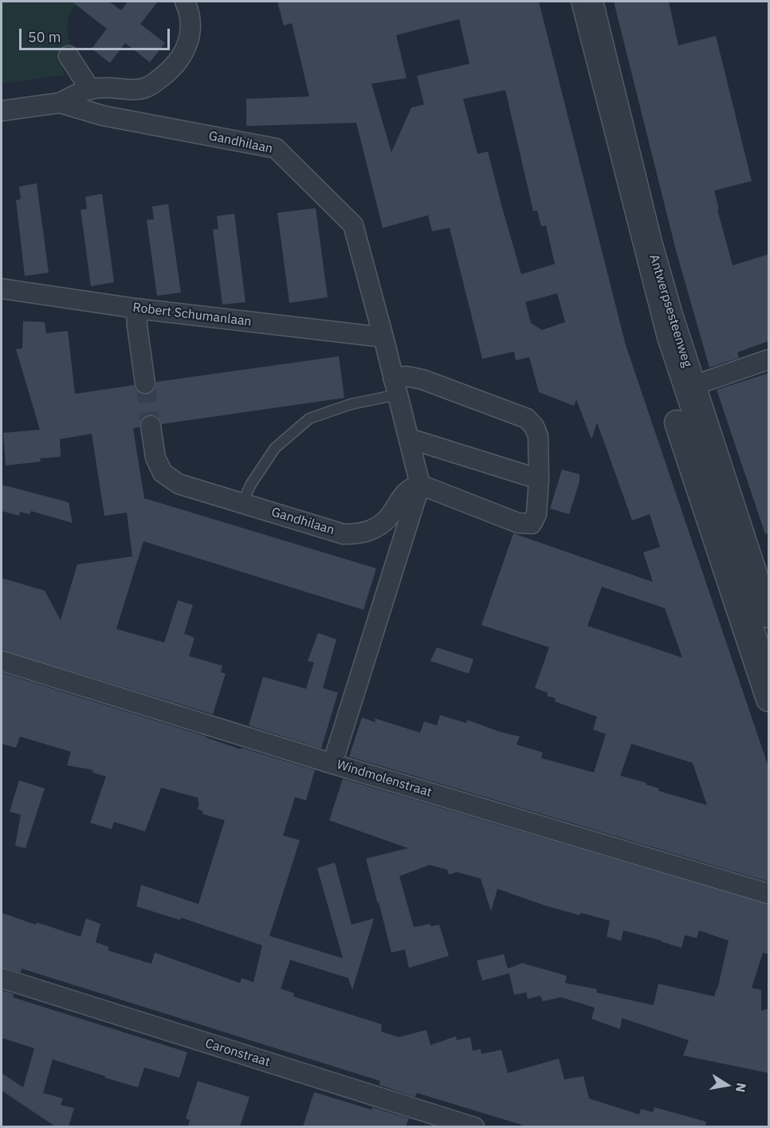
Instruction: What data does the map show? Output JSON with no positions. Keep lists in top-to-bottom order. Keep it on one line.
{"streets":{"street":["Gandhilaan","Antwerpsesteenweg","Robert Schumanlaan","Windmolenstraat","Caronstraat"]},"crossings":[["Gandhilaan","Robert Schumanlaan"]],"scale_bar":"50 m","north":"right"}
